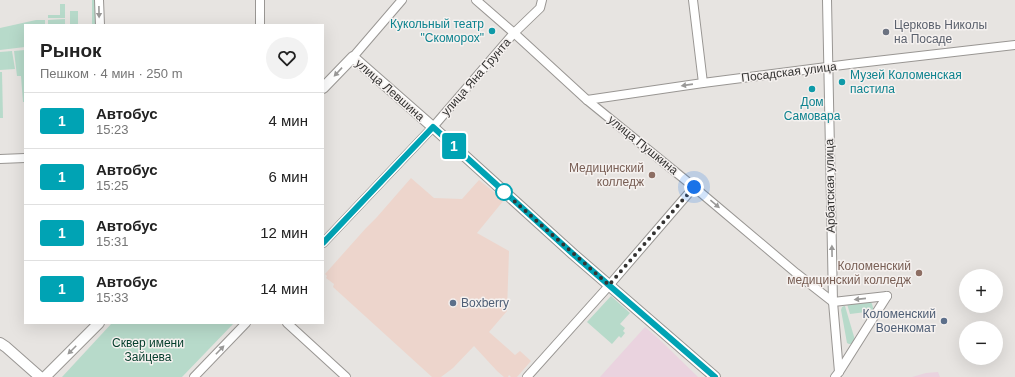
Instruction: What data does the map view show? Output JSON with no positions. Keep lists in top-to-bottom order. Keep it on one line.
{"streets":{"street":["Посадская улица","улица Яна Грунта","улица Левшина","улица Пушкина","Арбатская улица"]},"crossings":[["Посадская улица","улица Пушкина"],["Посадская улица","Арбатская улица"],["улица Яна Грунта","улица Левшина"],["улица Яна Грунта","улица Пушкина"],["улица Пушкина","Арбатская улица"]],"one_way":["улица Пушкина","Арбатская улица"],"parks":["Сквер имени Зайцева"],"places":["Кукольный театр \"Скоморох\"","Церковь Николы на Посаде","Музей Коломенская пастила","Дом Самовара","Медицинский колледж","Коломенский медицинский колледж","Boxberry","Коломенский Военкомат"],"lines":["bus line 1"],"page":{"on_map":"1","heading":["Рынок","Пешком · 4 мин · 250 m"],"list":[{"mark":"1","name":"Автобус","note":"15:23","value":"4 мин"},{"mark":"1","name":"Автобус","note":"15:25","value":"6 мин"},{"mark":"1","name":"Автобус","note":"15:31","value":"12 мин"},{"mark":"1","name":"Автобус","note":"15:33","value":"14 мин"}],"map_buttons":["+","−"]}}
